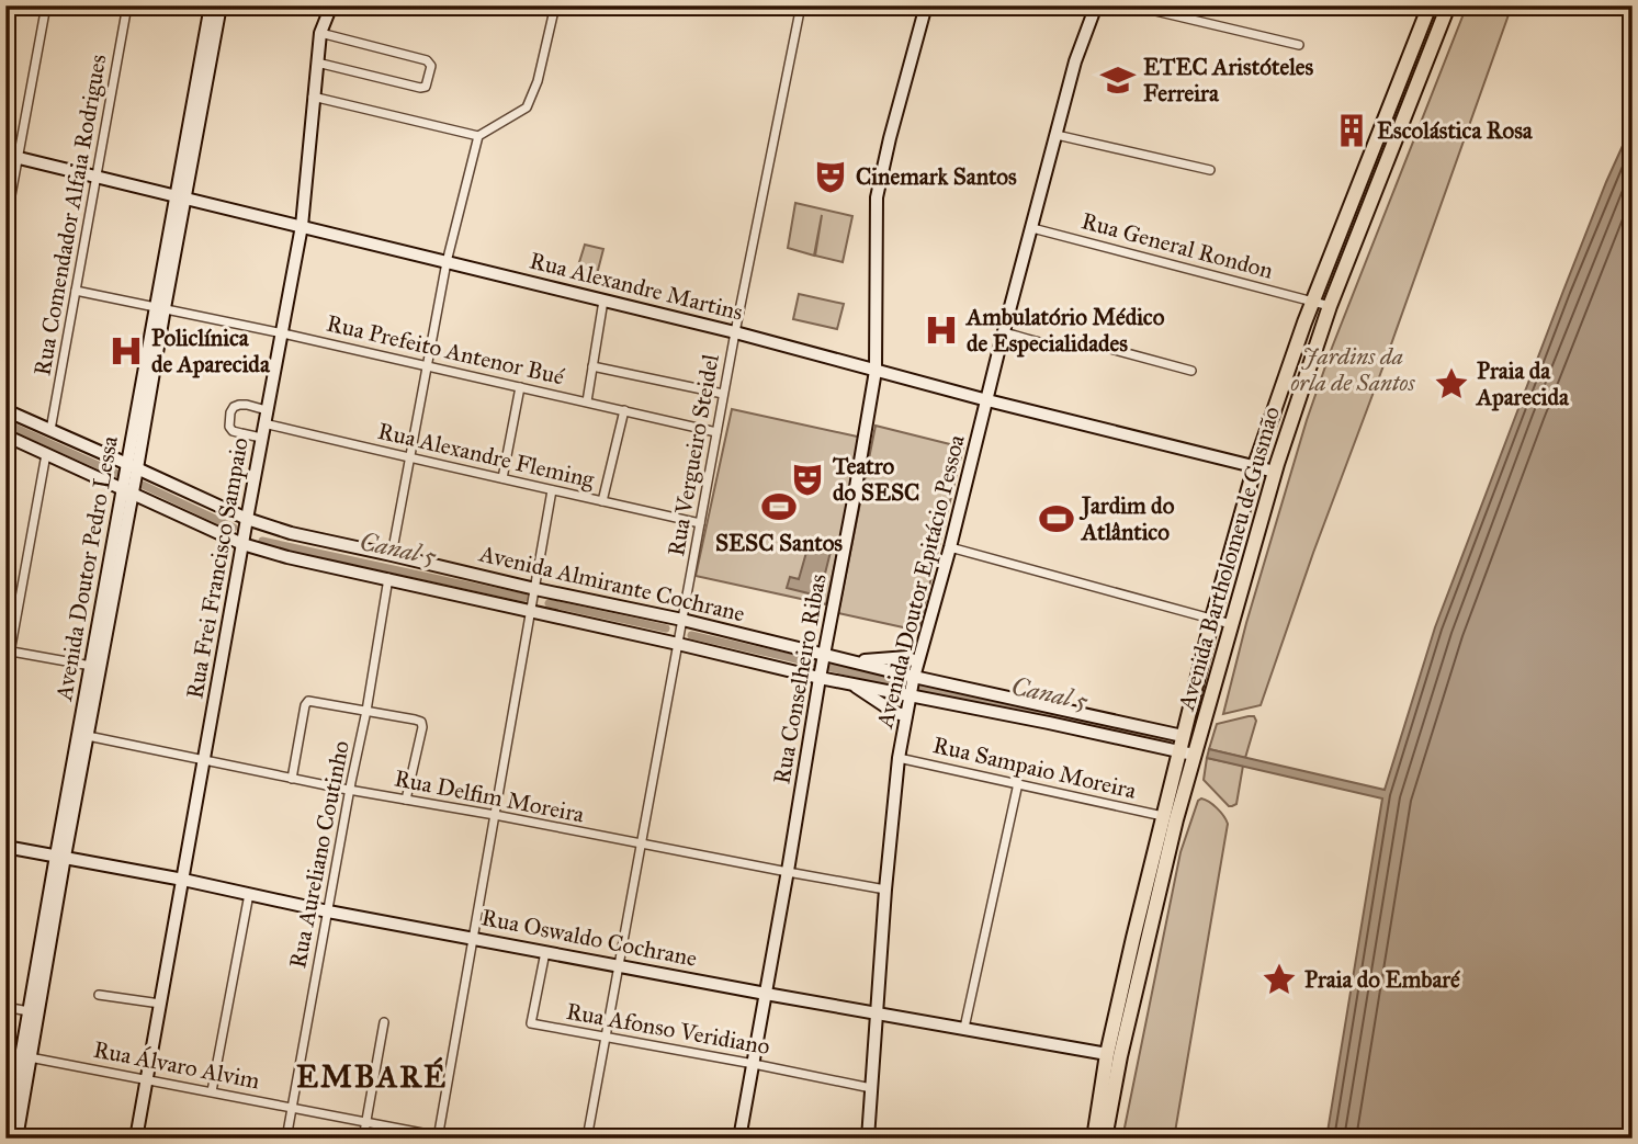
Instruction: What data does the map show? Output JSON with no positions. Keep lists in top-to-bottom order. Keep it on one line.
{"streets":{"main road":["Rua Alexandre Martins","Avenida Bartholomeu de Gusmão","Avenida Doutor Pedro Lessa","Rua Frei Francisco Sampaio","Avenida Doutor Epitácio Pessoa","Avenida Almirante Cochrane","Rua Conselheiro Ribas","Rua Oswaldo Cochrane"],"street":["Rua Comendador Alfaia Rodrigues","Rua General Rondon","Rua Prefeito Antenor Bué","Rua Alexandre Fleming","Rua Vergueiro Steidel","Rua Sampaio Moreira","Rua Delfim Moreira","Rua Aureliano Coutinho","Rua Afonso Veridiano","Rua Álvaro Alvim"]},"crossings":[["Rua Comendador Alfaia Rodrigues","Rua Alexandre Martins"],["Rua Comendador Alfaia Rodrigues","Rua Prefeito Antenor Bué"],["Rua Comendador Alfaia Rodrigues","Avenida Almirante Cochrane"],["Rua General Rondon","Avenida Bartholomeu de Gusmão"],["Rua General Rondon","Avenida Doutor Epitácio Pessoa"],["Rua Alexandre Martins","Rua Vergueiro Steidel"],["Rua Alexandre Martins","Avenida Bartholomeu de Gusmão"],["Rua Alexandre Martins","Avenida Doutor Pedro Lessa"],["Rua Alexandre Martins","Rua Frei Francisco Sampaio"],["Rua Alexandre Martins","Avenida Doutor Epitácio Pessoa"],["Rua Alexandre Martins","Rua Conselheiro Ribas"],["Rua Prefeito Antenor Bué","Rua Vergueiro Steidel"],["Rua Prefeito Antenor Bué","Avenida Doutor Pedro Lessa"],["Rua Prefeito Antenor Bué","Rua Frei Francisco Sampaio"],["Rua Alexandre Fleming","Rua Vergueiro Steidel"],["Rua Alexandre Fleming","Rua Frei Francisco Sampaio"],["Rua Vergueiro Steidel","Avenida Almirante Cochrane"],["Rua Vergueiro Steidel","Rua Delfim Moreira"],["Rua Vergueiro Steidel","Rua Oswaldo Cochrane"],["Rua Vergueiro Steidel","Rua Afonso Veridiano"],["Avenida Bartholomeu de Gusmão","Avenida Almirante Cochrane"],["Avenida Bartholomeu de Gusmão","Rua Sampaio Moreira"],["Avenida Bartholomeu de Gusmão","Rua Oswaldo Cochrane"],["Avenida Doutor Pedro Lessa","Avenida Almirante Cochrane"],["Avenida Doutor Pedro Lessa","Rua Delfim Moreira"],["Avenida Doutor Pedro Lessa","Rua Oswaldo Cochrane"],["Avenida Doutor Pedro Lessa","Rua Álvaro Alvim"],["Rua Frei Francisco Sampaio","Avenida Almirante Cochrane"],["Rua Frei Francisco Sampaio","Rua Delfim Moreira"],["Rua Frei Francisco Sampaio","Rua Oswaldo Cochrane"],["Rua Frei Francisco Sampaio","Rua Álvaro Alvim"],["Avenida Doutor Epitácio Pessoa","Avenida Almirante Cochrane"],["Avenida Doutor Epitácio Pessoa","Rua Sampaio Moreira"],["Avenida Doutor Epitácio Pessoa","Rua Delfim Moreira"],["Avenida Doutor Epitácio Pessoa","Rua Oswaldo Cochrane"],["Avenida Doutor Epitácio Pessoa","Rua Afonso Veridiano"],["Avenida Almirante Cochrane","Rua Conselheiro Ribas"],["Avenida Almirante Cochrane","Rua Aureliano Coutinho"],["Rua Conselheiro Ribas","Rua Delfim Moreira"],["Rua Conselheiro Ribas","Rua Oswaldo Cochrane"],["Rua Conselheiro Ribas","Rua Afonso Veridiano"],["Rua Delfim Moreira","Rua Aureliano Coutinho"],["Rua Aureliano Coutinho","Rua Oswaldo Cochrane"],["Rua Aureliano Coutinho","Rua Álvaro Alvim"],["Rua Oswaldo Cochrane","Rua Afonso Veridiano"]],"districts":["EMBARÉ"],"water":["Canal 5"],"parks":["Jardins da orla de Santos"],"places":{"school or university":["ETEC Aristóteles Ferreira"],"building":["Escolástica Rosa"],"theatre":["Cinemark Santos","Teatro do SESC"],"hospital":["Ambulatório Médico de Especialidades","Policlínica de Aparecida"],"place":["Praia da Aparecida","Praia do Embaré"],"sports":["SESC Santos","Jardim do Atlântico"]}}
